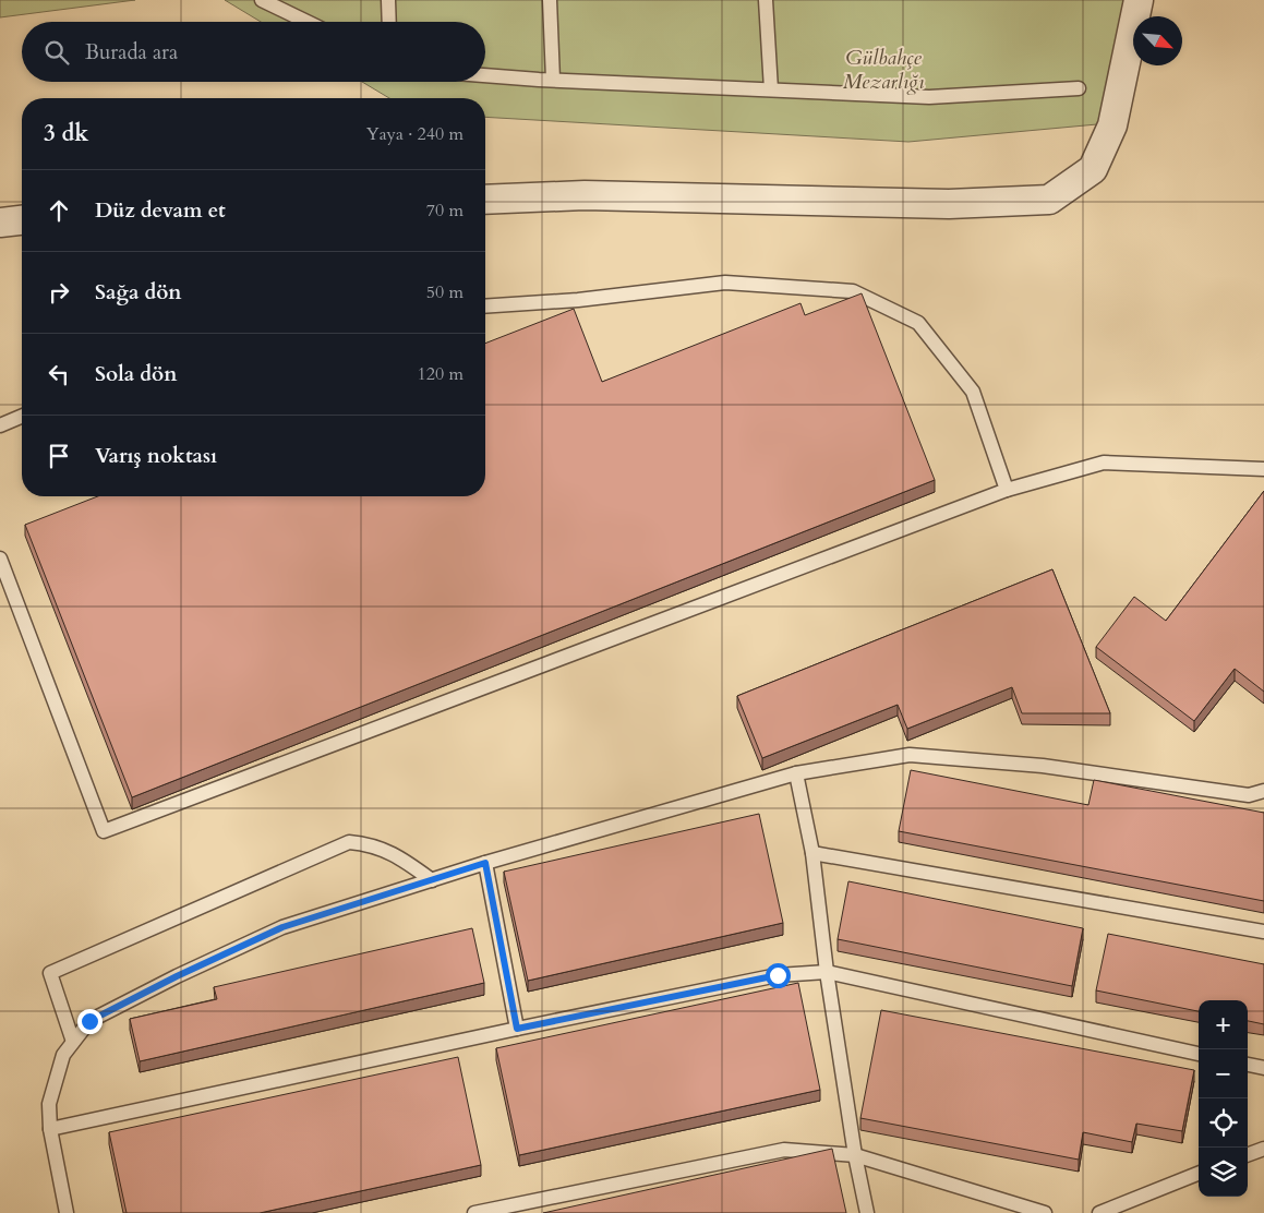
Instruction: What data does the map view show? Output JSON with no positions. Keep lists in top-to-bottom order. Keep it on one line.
{"parks":["Gülbahçe Mezarlığı"],"north":"bottom right","page":{"search":"Burada ara","heading":["3 dk","Yaya · 240 m"],"list":[["Düz devam et","70 m"],["Sağa dön","50 m"],["Sola dön","120 m"],"Varış noktası"],"map_buttons":["+","−"]}}
